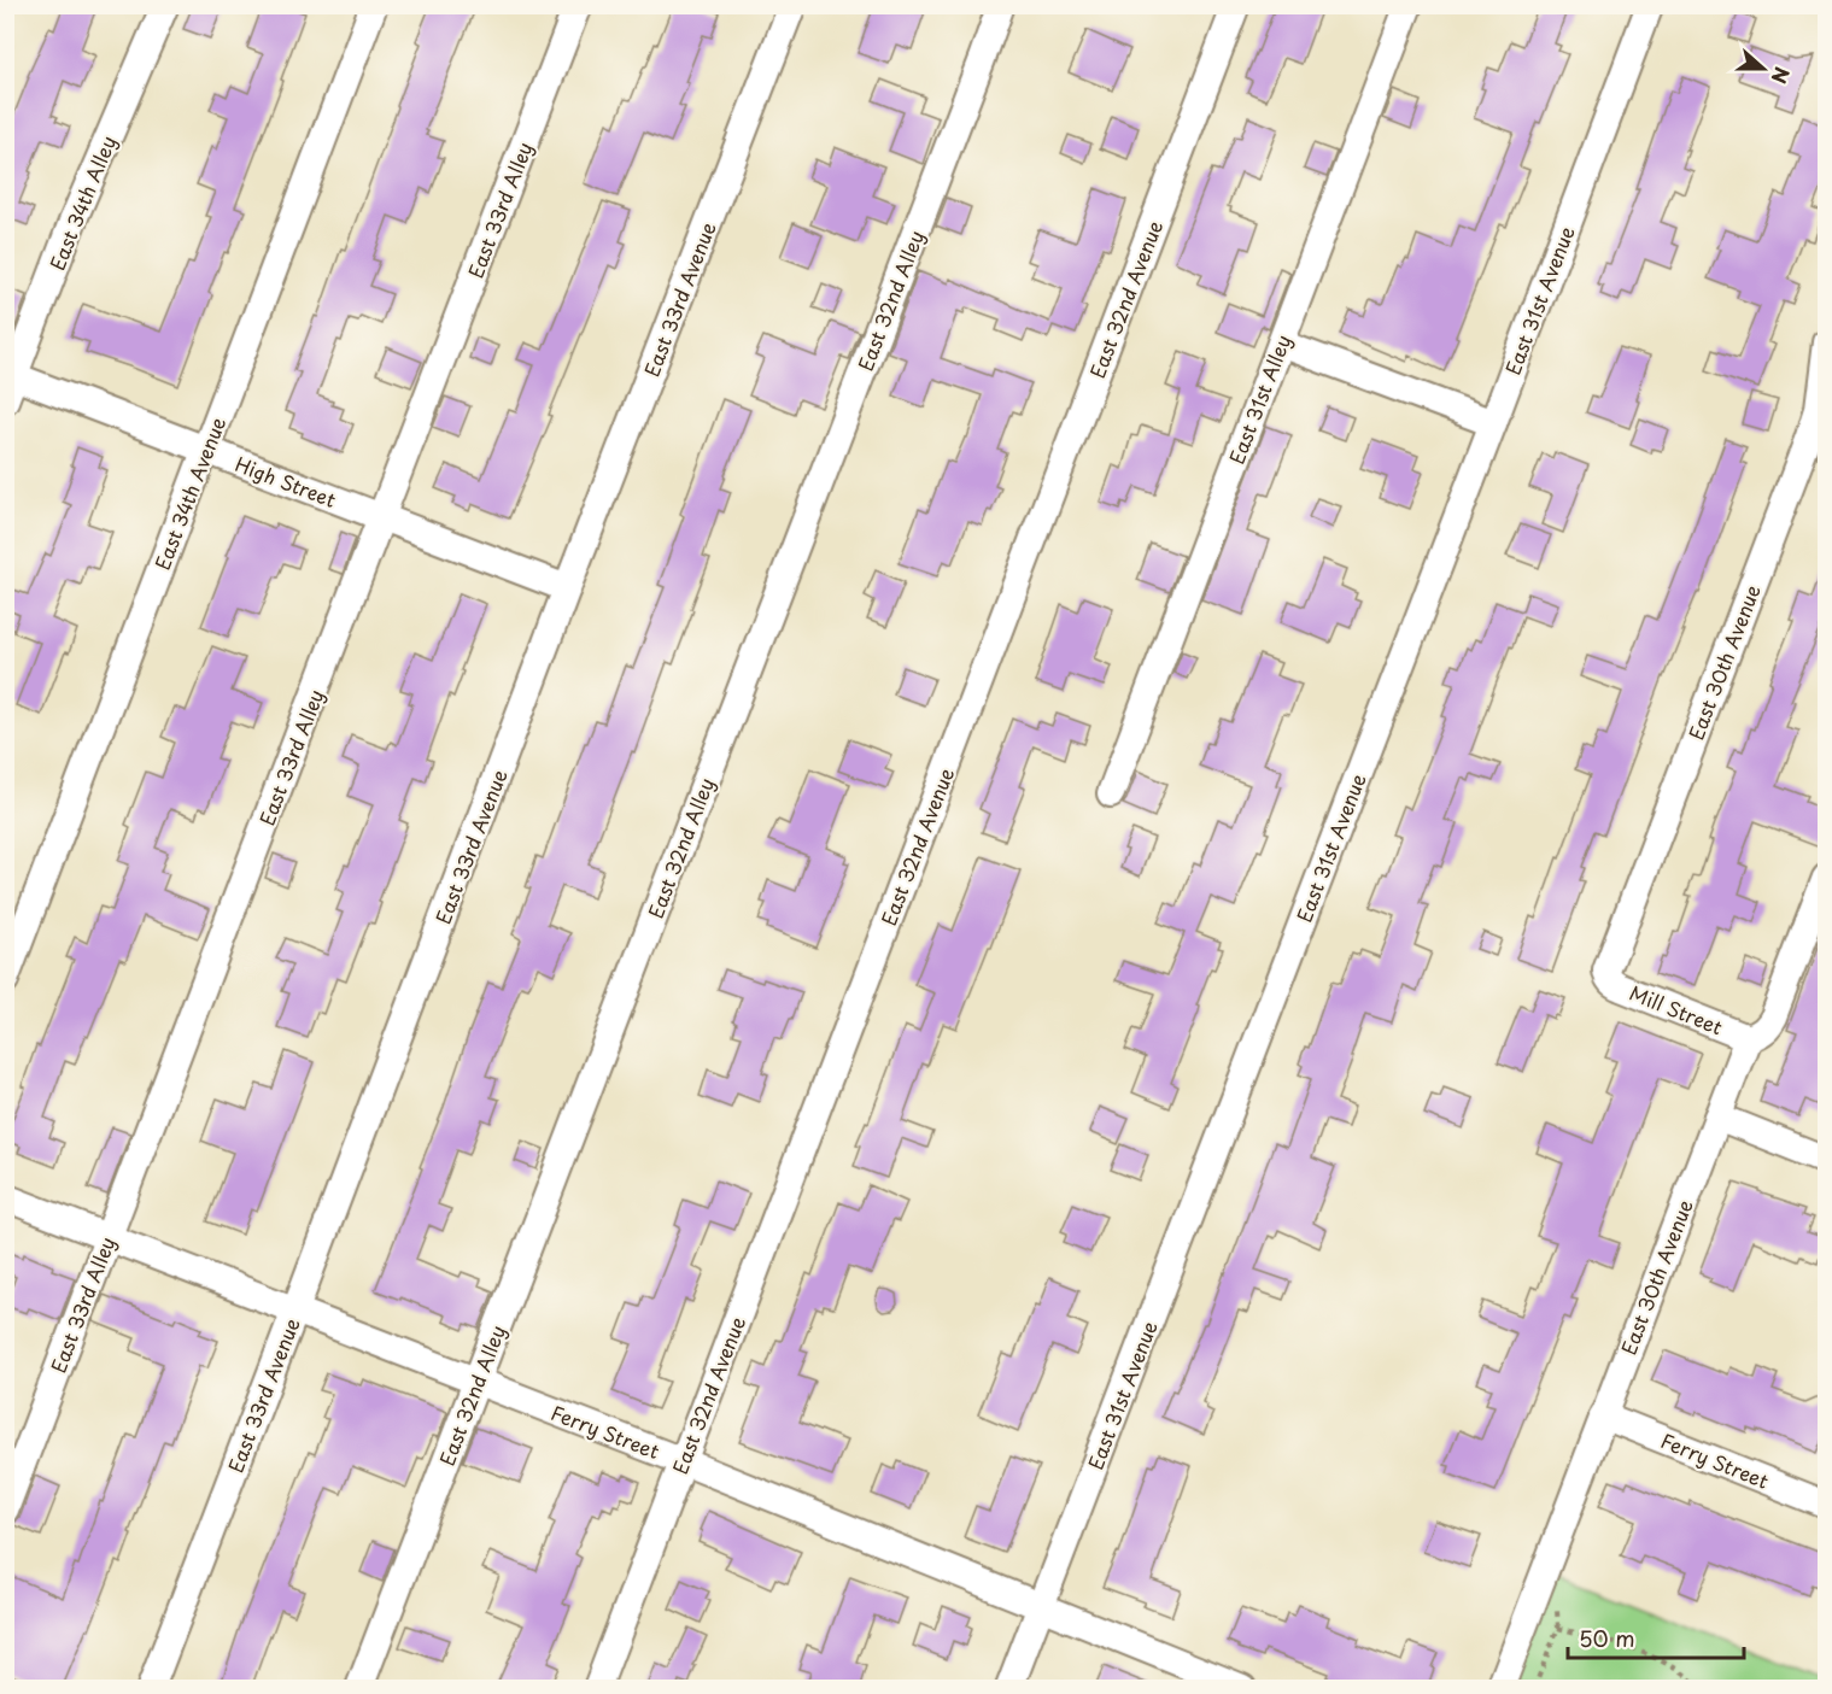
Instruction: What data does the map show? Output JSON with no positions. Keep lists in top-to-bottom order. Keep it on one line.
{"streets":{"street":["East 34th Alley","East 33rd Alley","East 33rd Avenue","East 32nd Avenue","East 32nd Alley","East 31st Avenue","East 31st Alley","High Street","East 34th Avenue","East 30th Avenue","Mill Street","Ferry Street"]},"crossings":[["East 34th Alley","High Street"],["East 33rd Alley","High Street"],["East 33rd Alley","Ferry Street"],["East 33rd Avenue","High Street"],["East 33rd Avenue","Ferry Street"],["East 32nd Avenue","Ferry Street"],["East 32nd Alley","Ferry Street"],["East 31st Avenue","Ferry Street"],["High Street","East 34th Avenue"],["East 30th Avenue","Mill Street"],["East 30th Avenue","Ferry Street"]],"scale_bar":"50 m","north":"right"}
